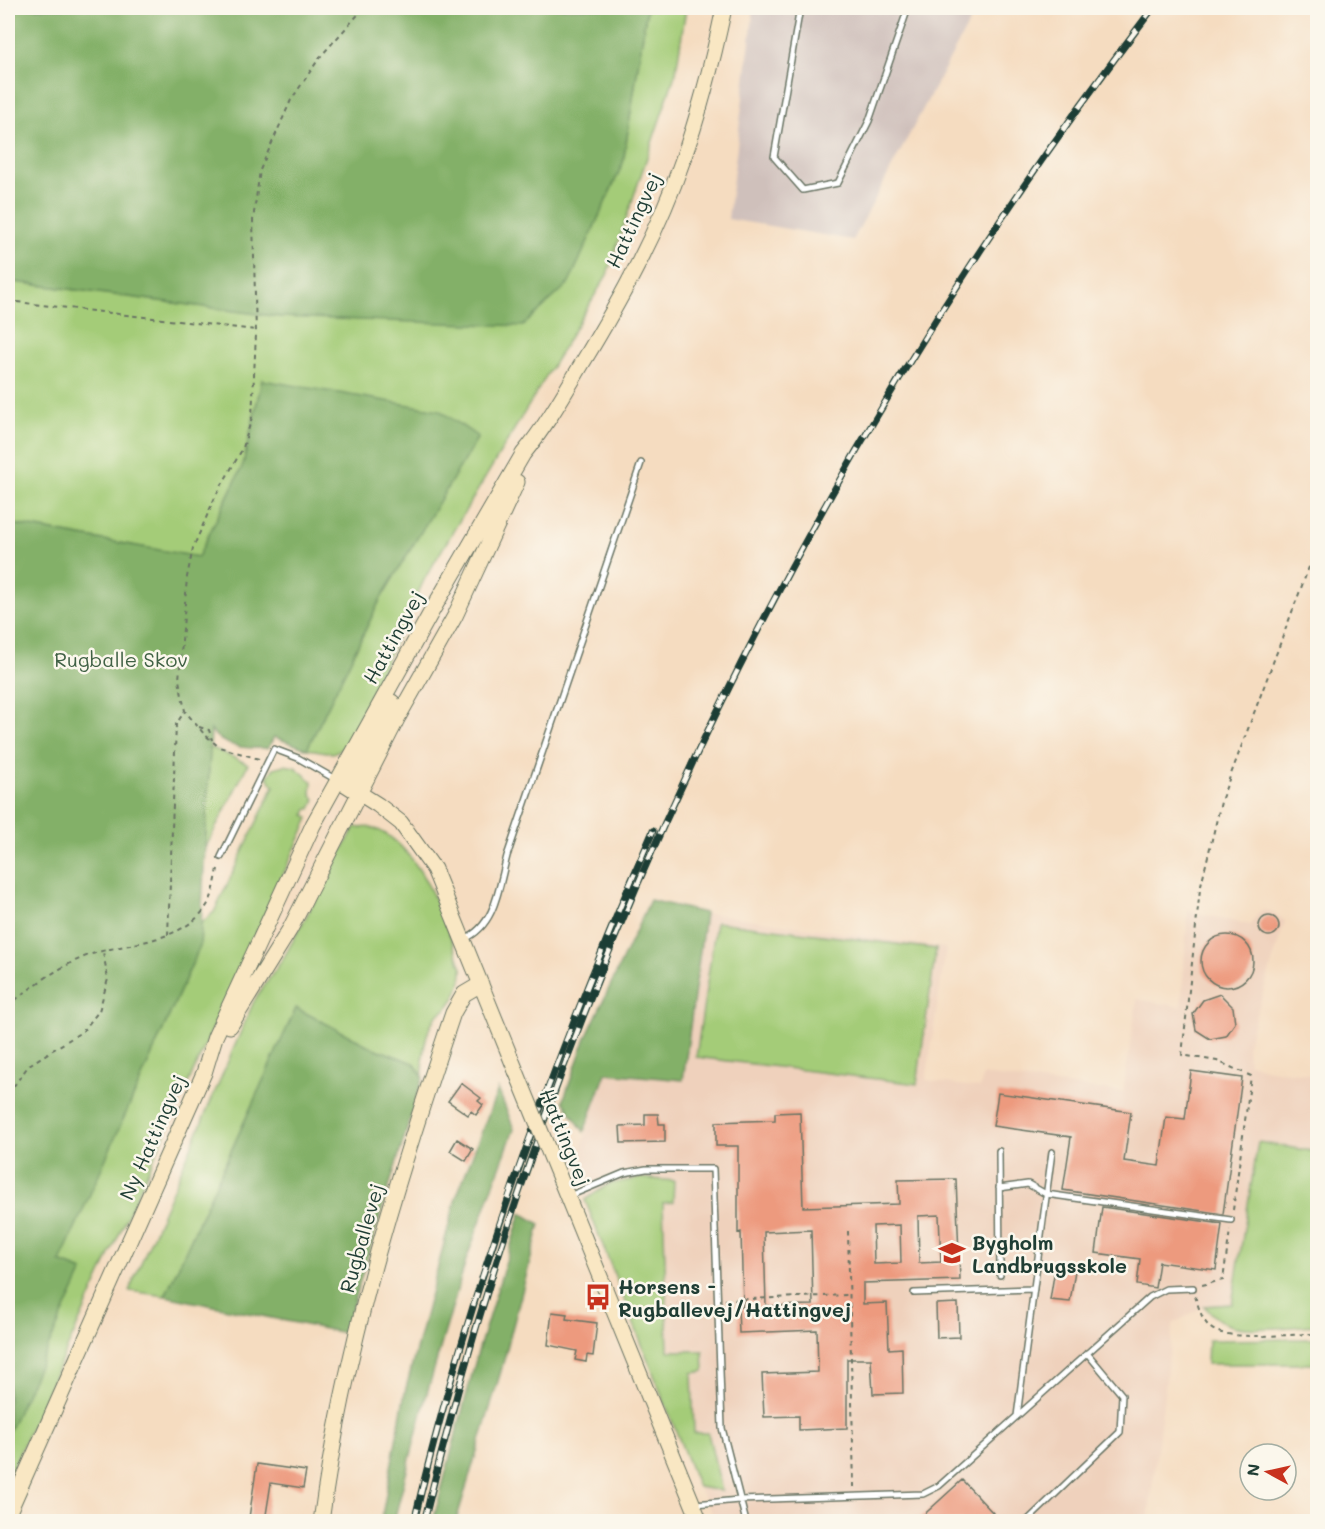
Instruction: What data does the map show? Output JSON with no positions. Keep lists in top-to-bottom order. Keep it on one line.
{"streets":{"street":["Hattingvej","Ny Hattingvej","Rugballevej"]},"crossings":[["Hattingvej","Ny Hattingvej"],["Hattingvej","Rugballevej"]],"parks":["Rugballe Skov"],"places":{"school or university":["Bygholm Landbrugsskole"],"bus stop":["Horsens - Rugballevej/Hattingvej"]},"north":"left"}
